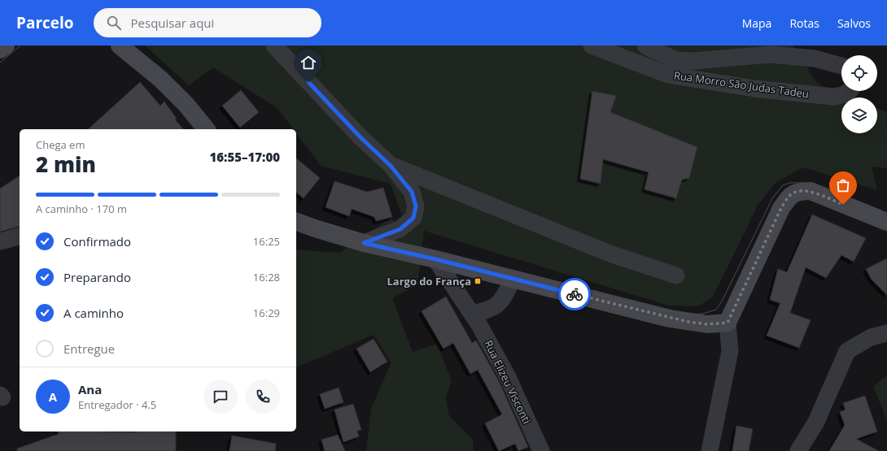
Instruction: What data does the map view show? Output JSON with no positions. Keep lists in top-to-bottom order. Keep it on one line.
{"streets":{"street":["Rua Morro São Judas Tadeu","Rua Elizeu Visconti"]},"places":{"transit":["Largo do França"]},"page":{"header":"Parcelo","search":"Pesquisar aqui","nav":["Mapa","Rotas","Salvos"],"heading":["2 min","Chega em","16:55–17:00"],"panel":["Ana","Entregador · 4.5"],"bar":"A caminho · 170 m","list":[["Confirmado","16:25"],["Preparando","16:28"],["A caminho","16:29"],"Entregue"],"round":"A"}}
